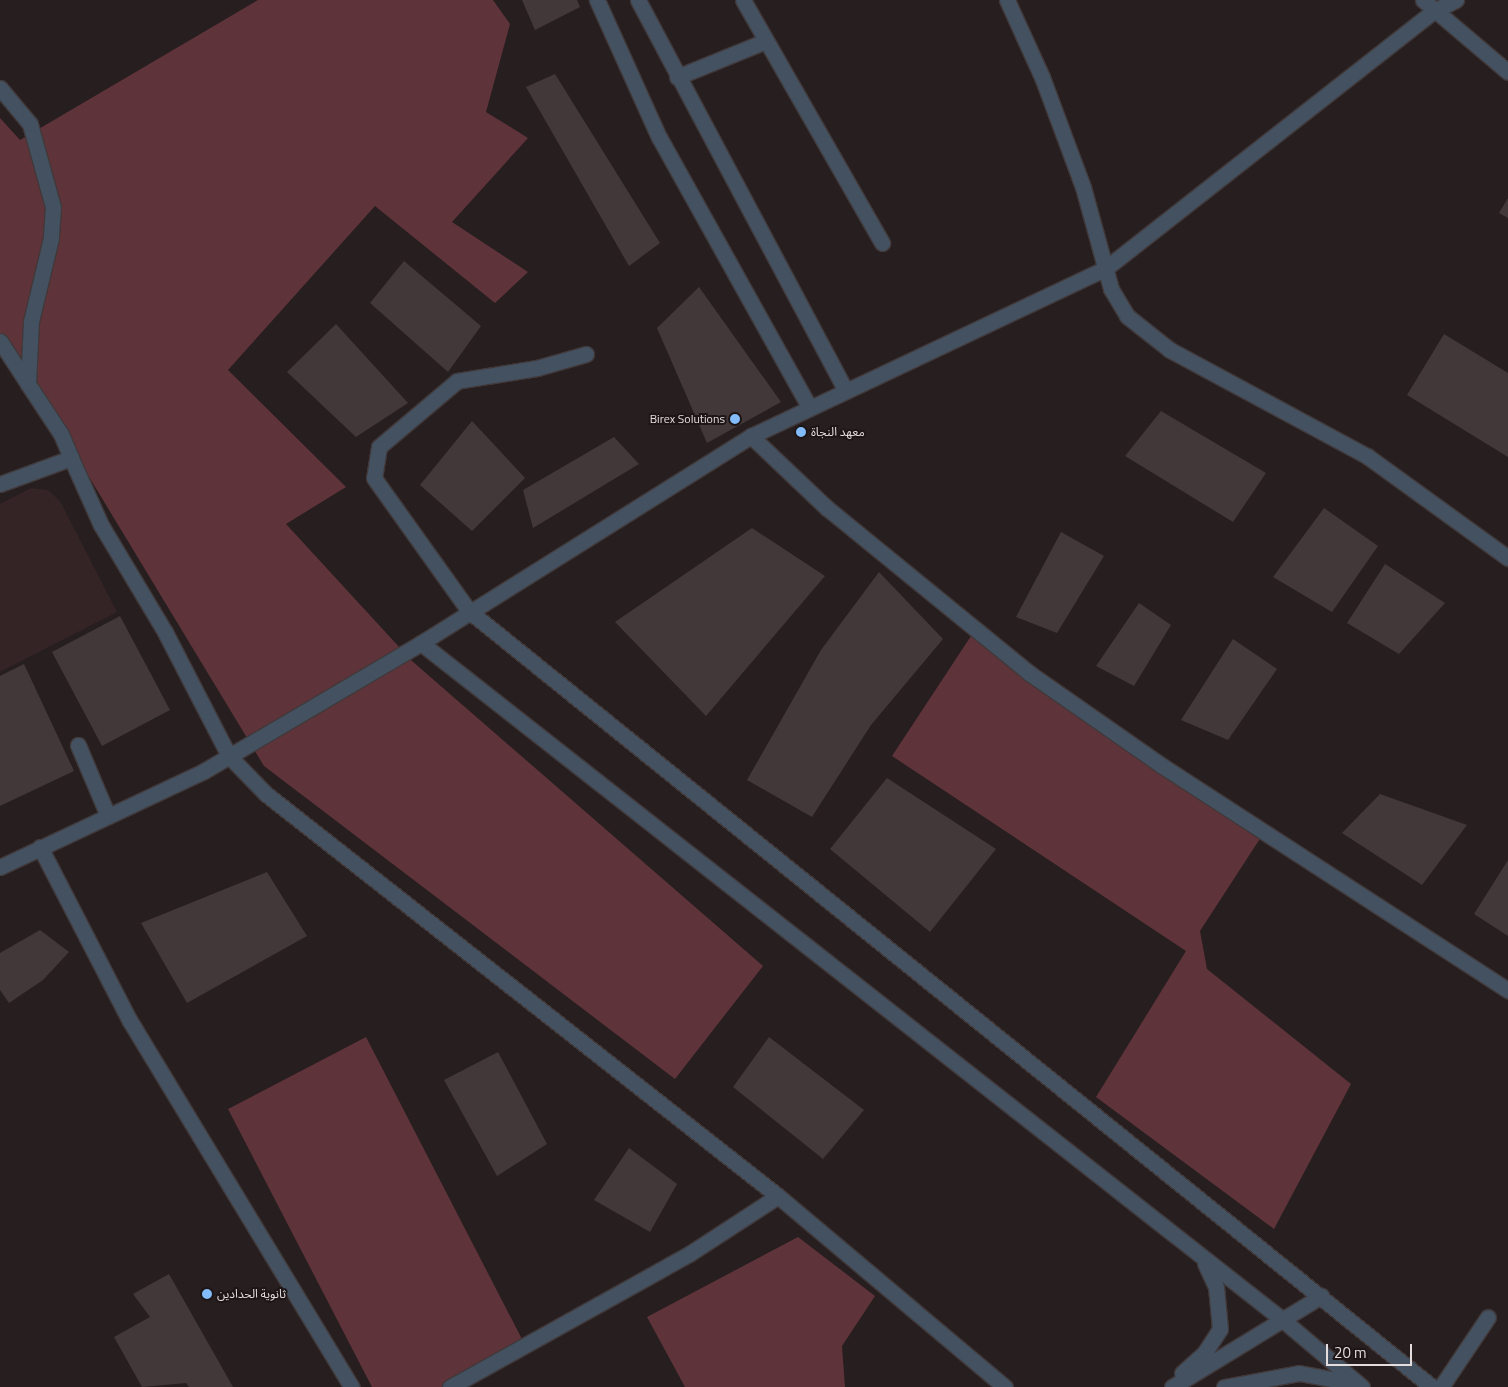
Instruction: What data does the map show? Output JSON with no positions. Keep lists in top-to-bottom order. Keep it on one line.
{"places":["Birex Solutions","معهد النجاة","ثانوية الحدادين"],"scale_bar":"20 m"}
